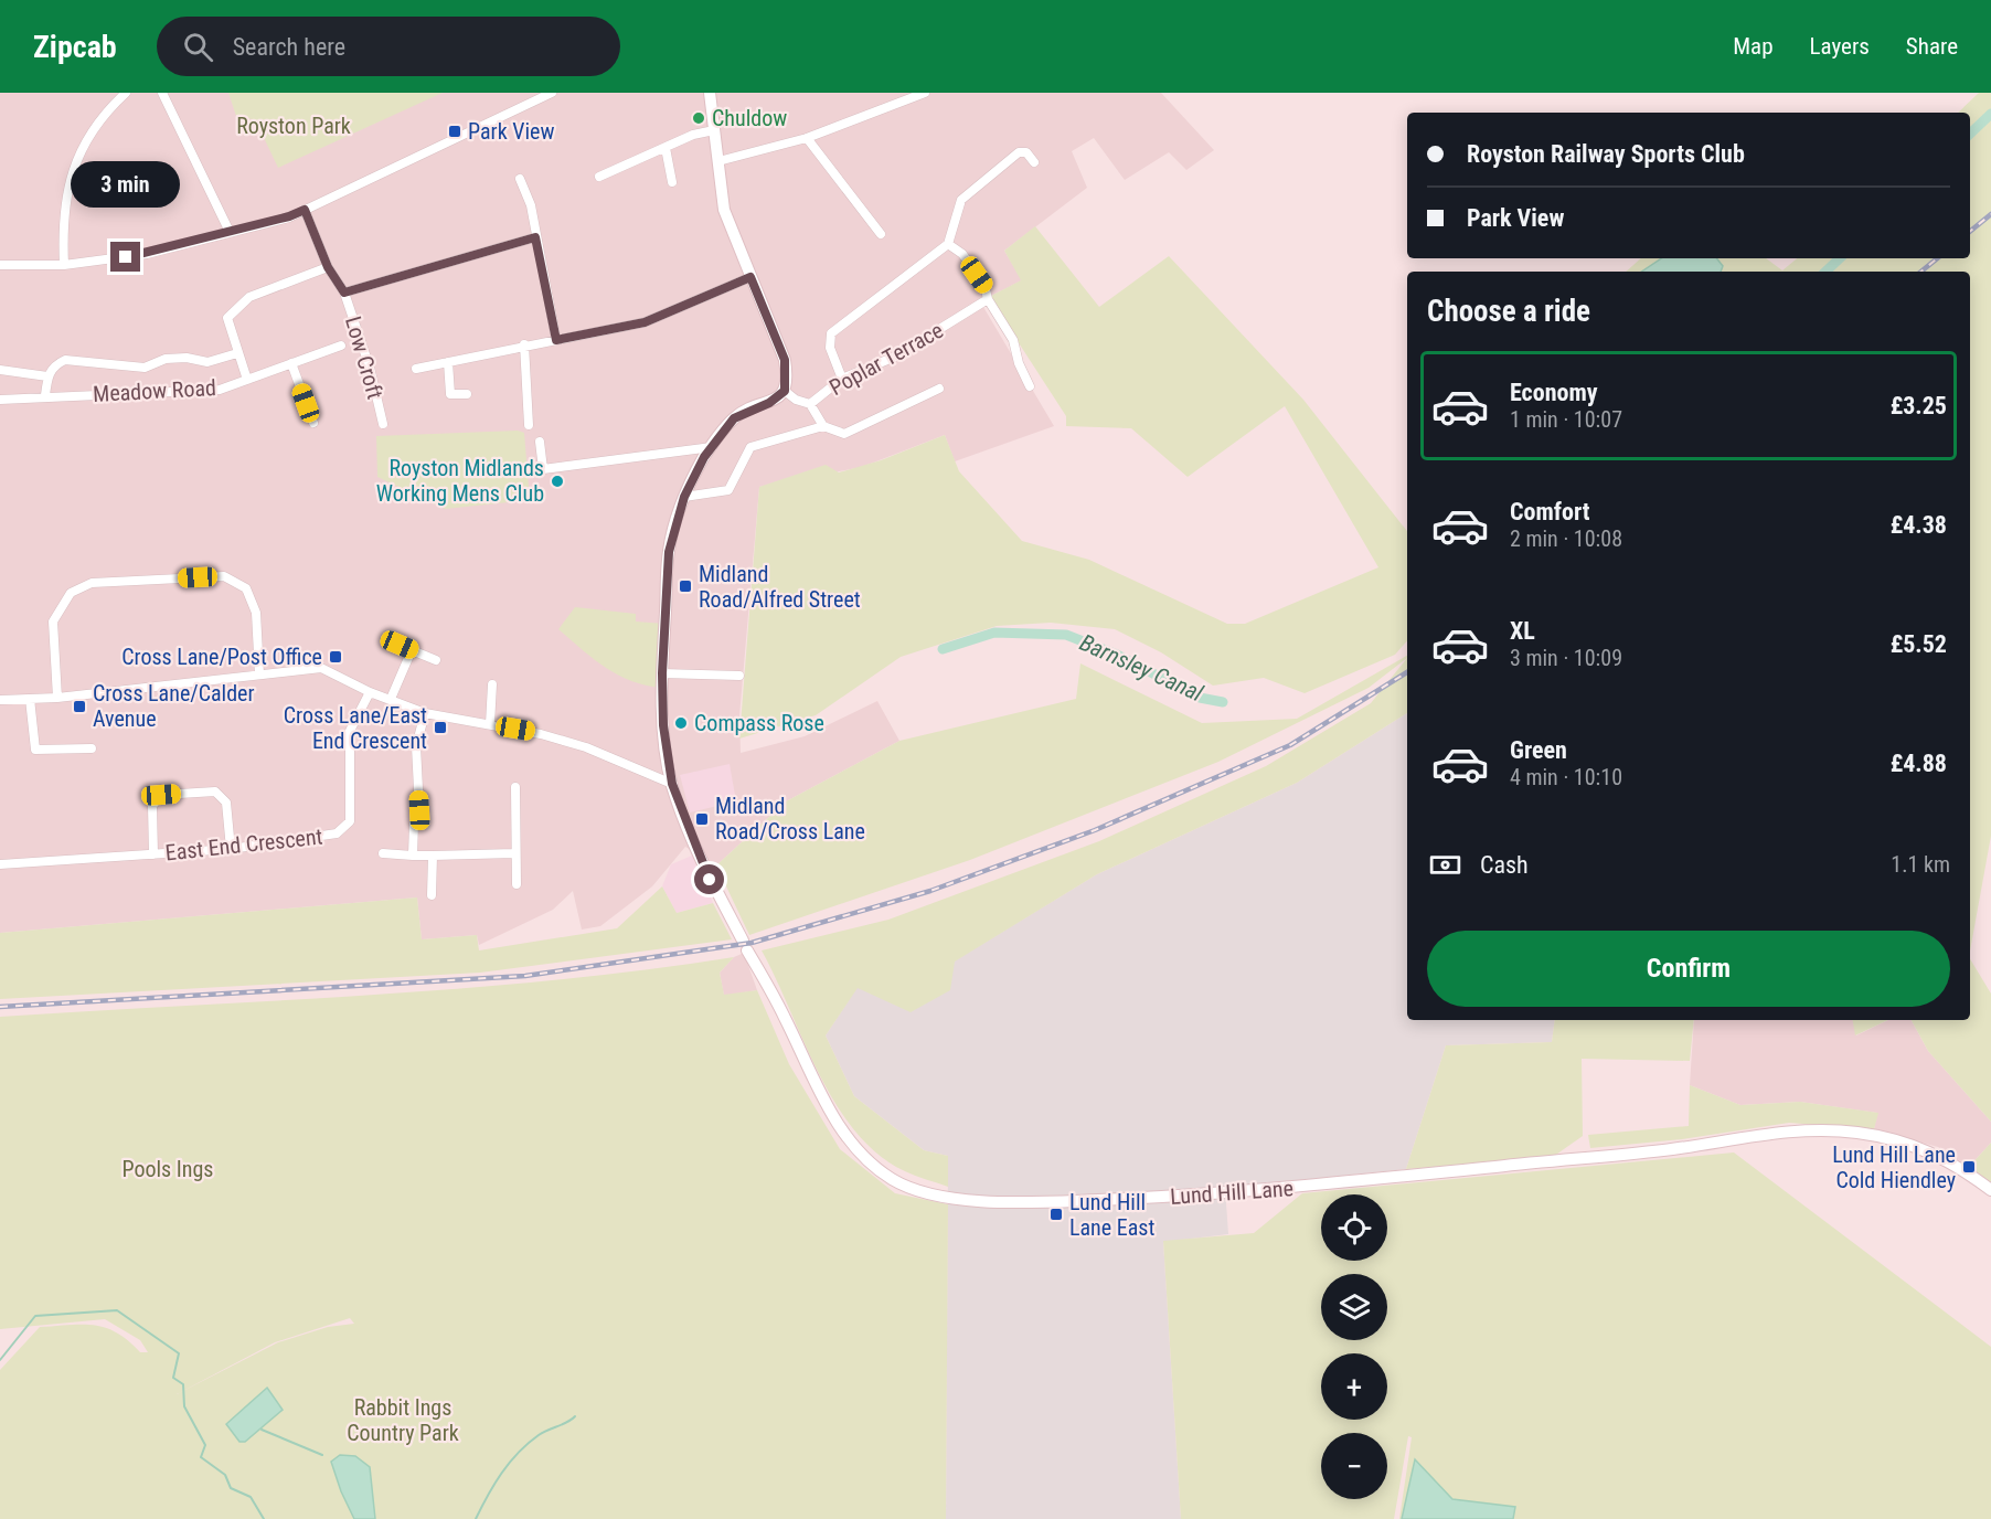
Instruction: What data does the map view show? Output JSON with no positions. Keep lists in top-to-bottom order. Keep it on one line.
{"streets":{"main road":["Lund Hill Lane"],"street":["Low Croft","Poplar Terrace","Meadow Road","East End Crescent"]},"crossings":[["Poplar Terrace","Lund Hill Lane"]],"water":["Barnsley Canal"],"parks":["Royston Park","Pools Ings","Rabbit Ings Country Park"],"places":{"other":["Chuldow","Royston Midlands Working Mens Club","Compass Rose"],"transit":["Park View","Midland Road/Alfred Street","Cross Lane/Post Office","Cross Lane/Calder Avenue","Cross Lane/East End Crescent","Midland Road/Cross Lane","Lund Hill Lane Cold Hiendley","Lund Hill Lane East"]},"page":{"header":"Zipcab","search":"Search here","nav":["Map","Layers","Share"],"banner":["Royston Railway Sports Club","Park View"],"bubble":"3 min","heading":"Choose a ride","list":[{"name":"Economy","note":"1 min · 10:07","value":"£3.25"},{"name":"Comfort","note":"2 min · 10:08","value":"£4.38"},{"name":"XL","note":"3 min · 10:09","value":"£5.52"},{"name":"Green","note":"4 min · 10:10","value":"£4.88"}],"pay":["Cash","1.1 km"],"buttons":"Confirm","map_buttons":["+","−"]}}
